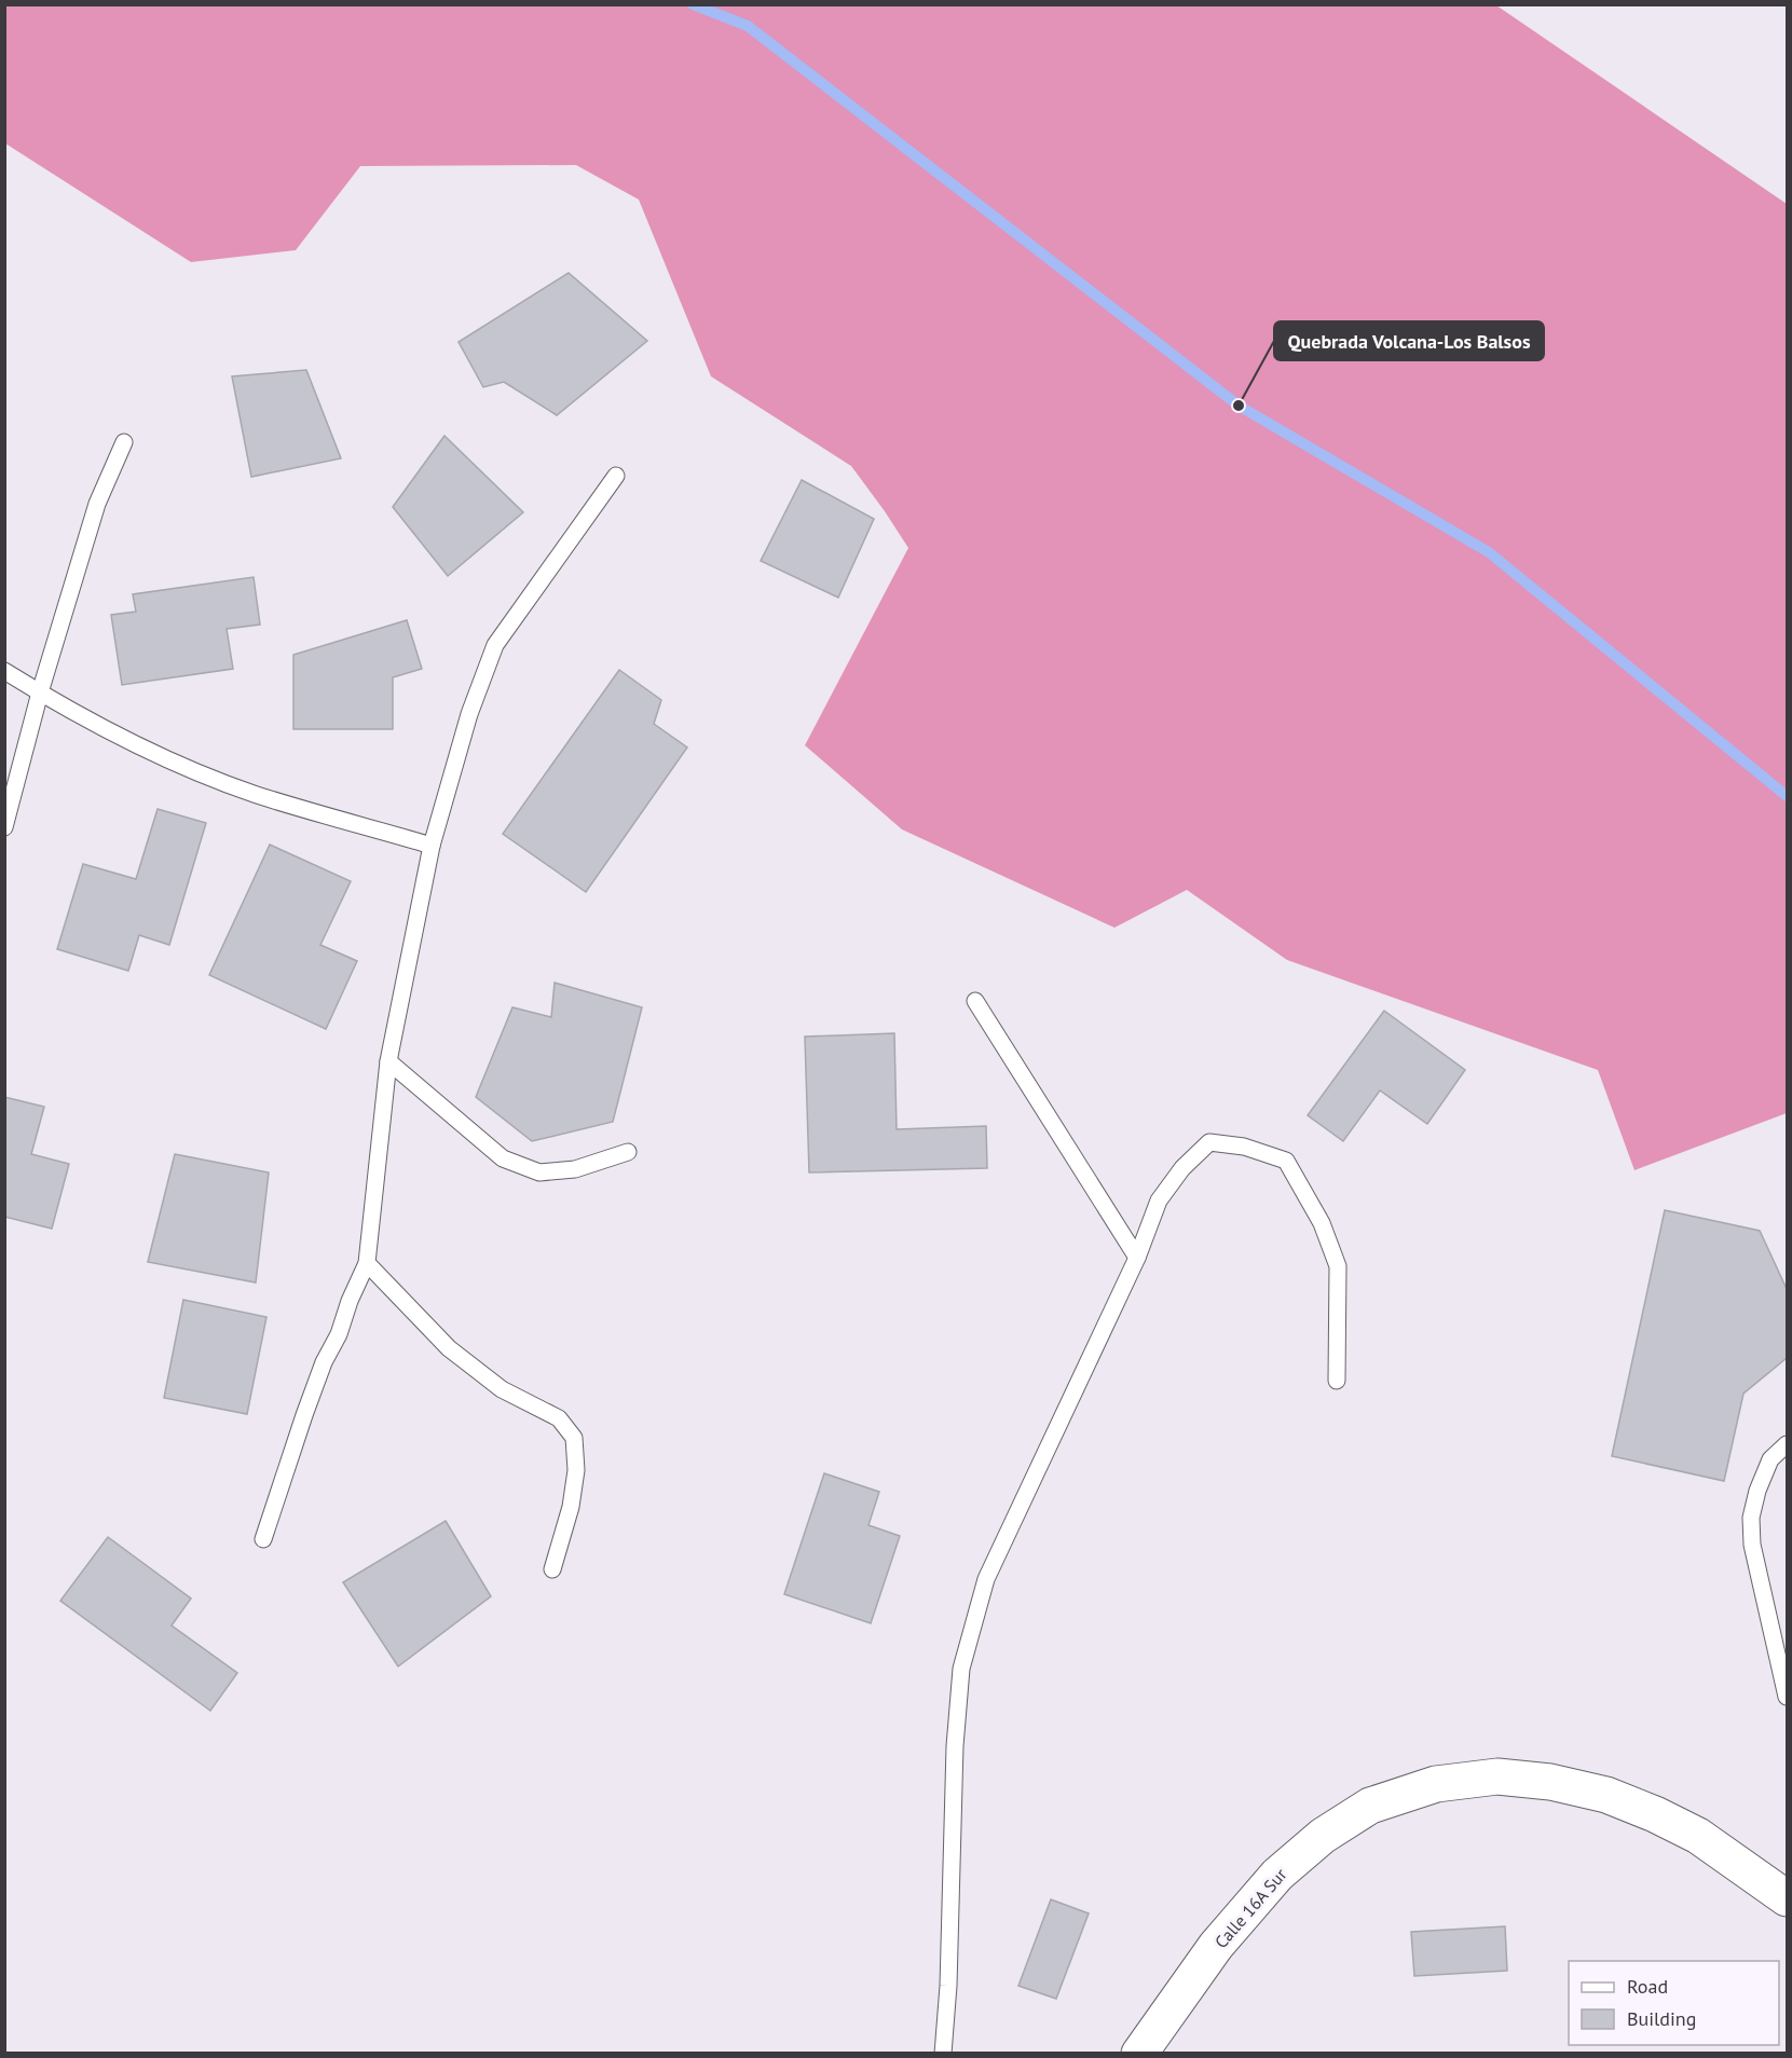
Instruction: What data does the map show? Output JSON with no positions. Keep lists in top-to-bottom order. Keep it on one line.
{"streets":{"main road":["Calle 16A Sur"]},"places":["Quebrada Volcana-Los Balsos"],"legend":["Road","Building"]}
